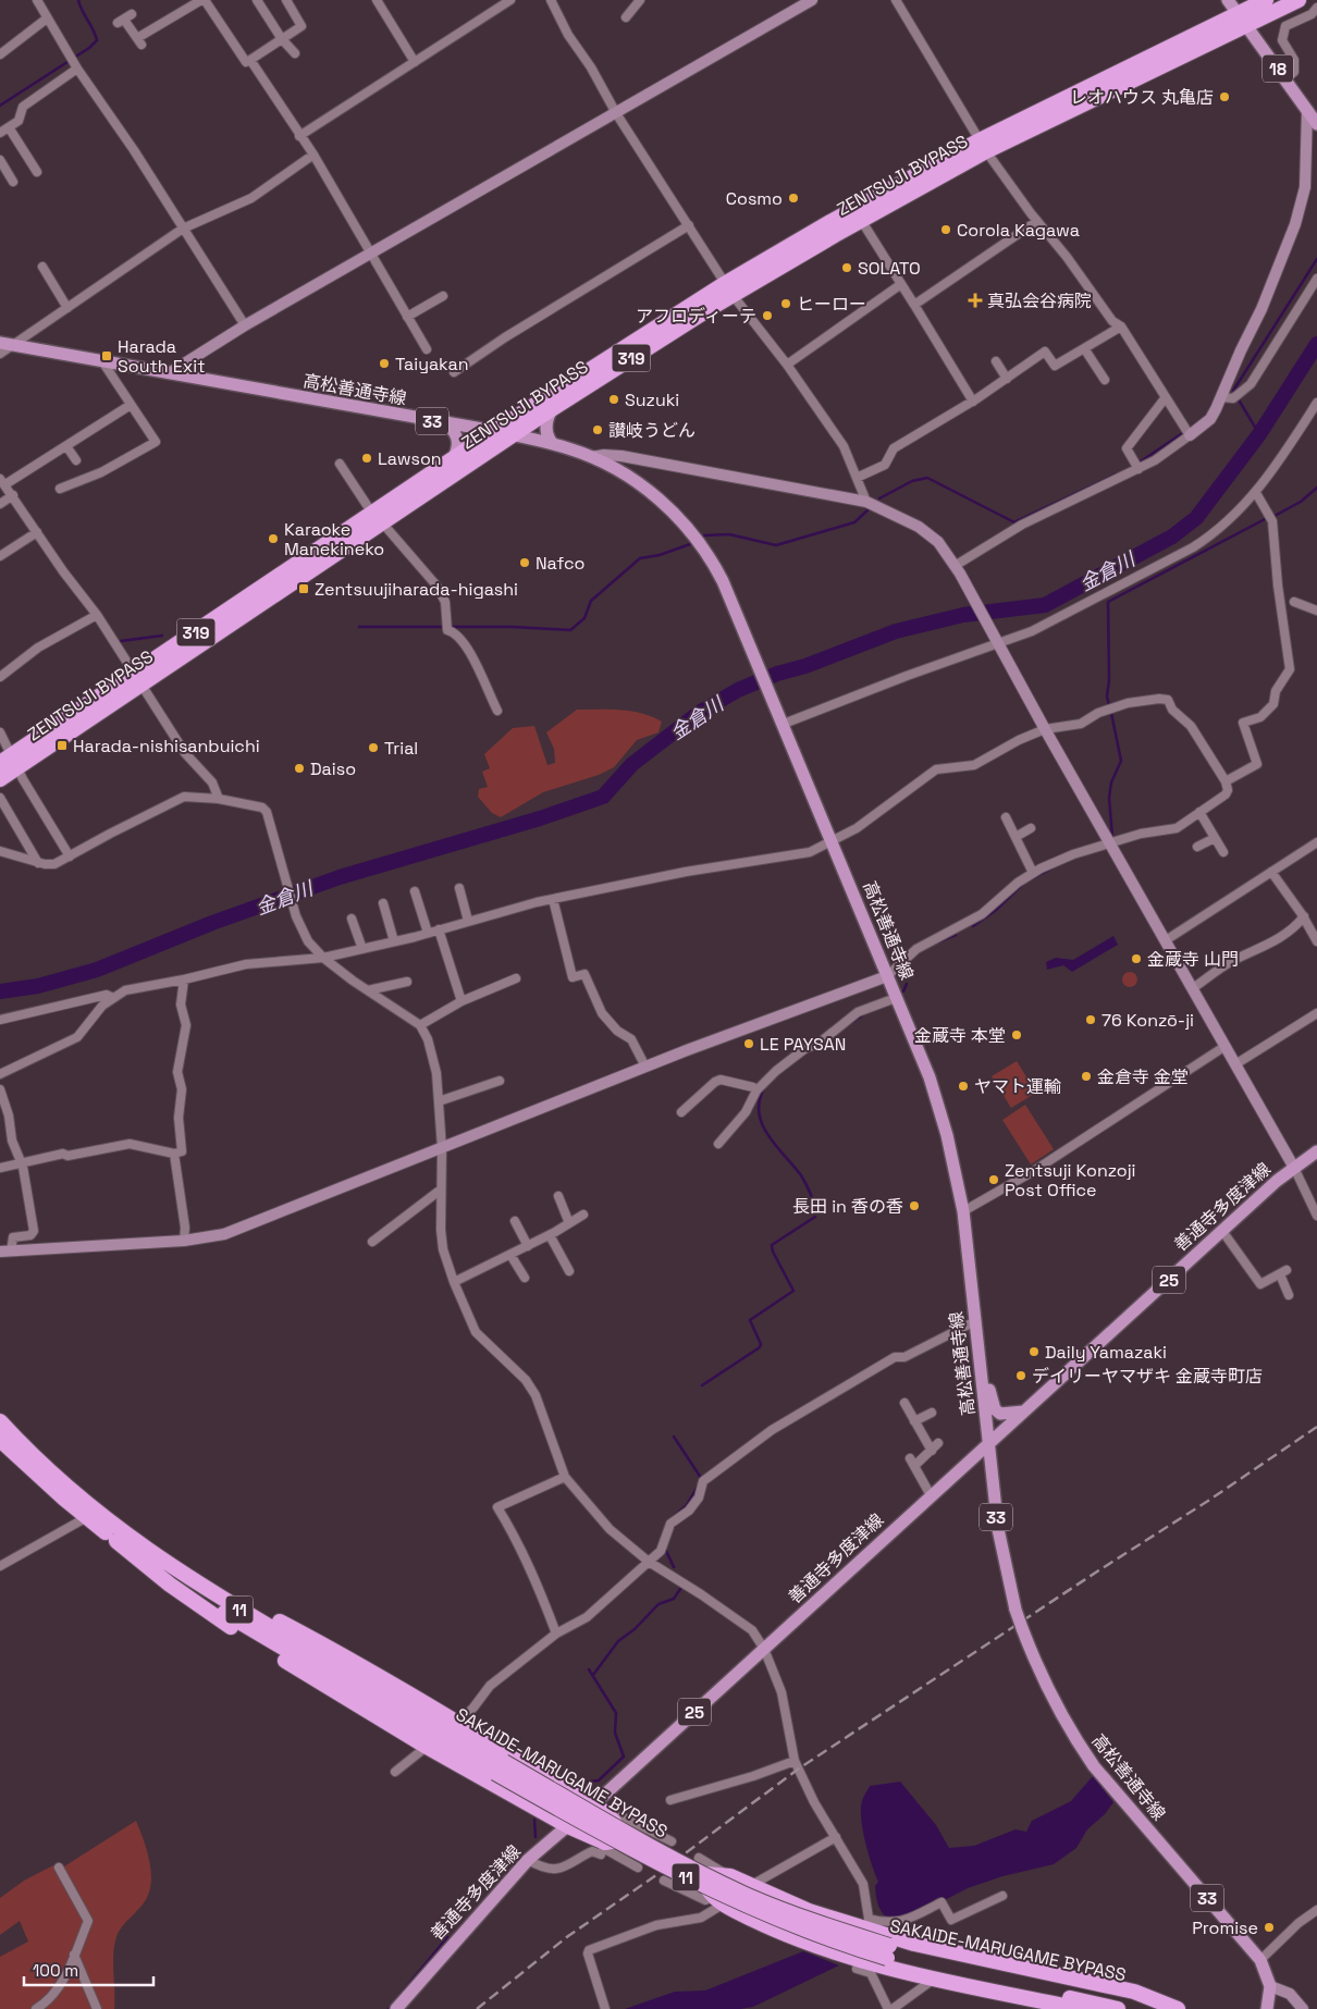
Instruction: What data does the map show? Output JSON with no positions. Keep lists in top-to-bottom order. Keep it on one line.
{"streets":{"highway":["ZENTSUJI BYPASS","319","11","SAKAIDE-MARUGAME BYPASS"],"main road":["18","高松善通寺線","33","善通寺多度津線","25"]},"crossings":[["18","ZENTSUJI BYPASS"],["ZENTSUJI BYPASS","高松善通寺線"],["高松善通寺線","善通寺多度津線"]],"water":["金倉川"],"places":{"other":["レオハウス 丸亀店","Cosmo","Corola Kagawa","SOLATO","ヒーロー","アフロディーテ","Taiyakan","Suzuki","讃岐うどん","Lawson","Karaoke Manekineko","Nafco","Trial","Daiso","金蔵寺 山門","76 Konzō-ji","金蔵寺 本堂","LE PAYSAN","金倉寺 金堂","ヤマト運輸","Zentsuji Konzoji Post Office","長田 in 香の香","Daily Yamazaki","デイリーヤマザキ 金蔵寺町店","Promise"],"health":["真弘会谷病院"],"transit":["Harada South Exit","Zentsuujiharada-higashi","Harada-nishisanbuichi"]},"scale_bar":"100 m"}
